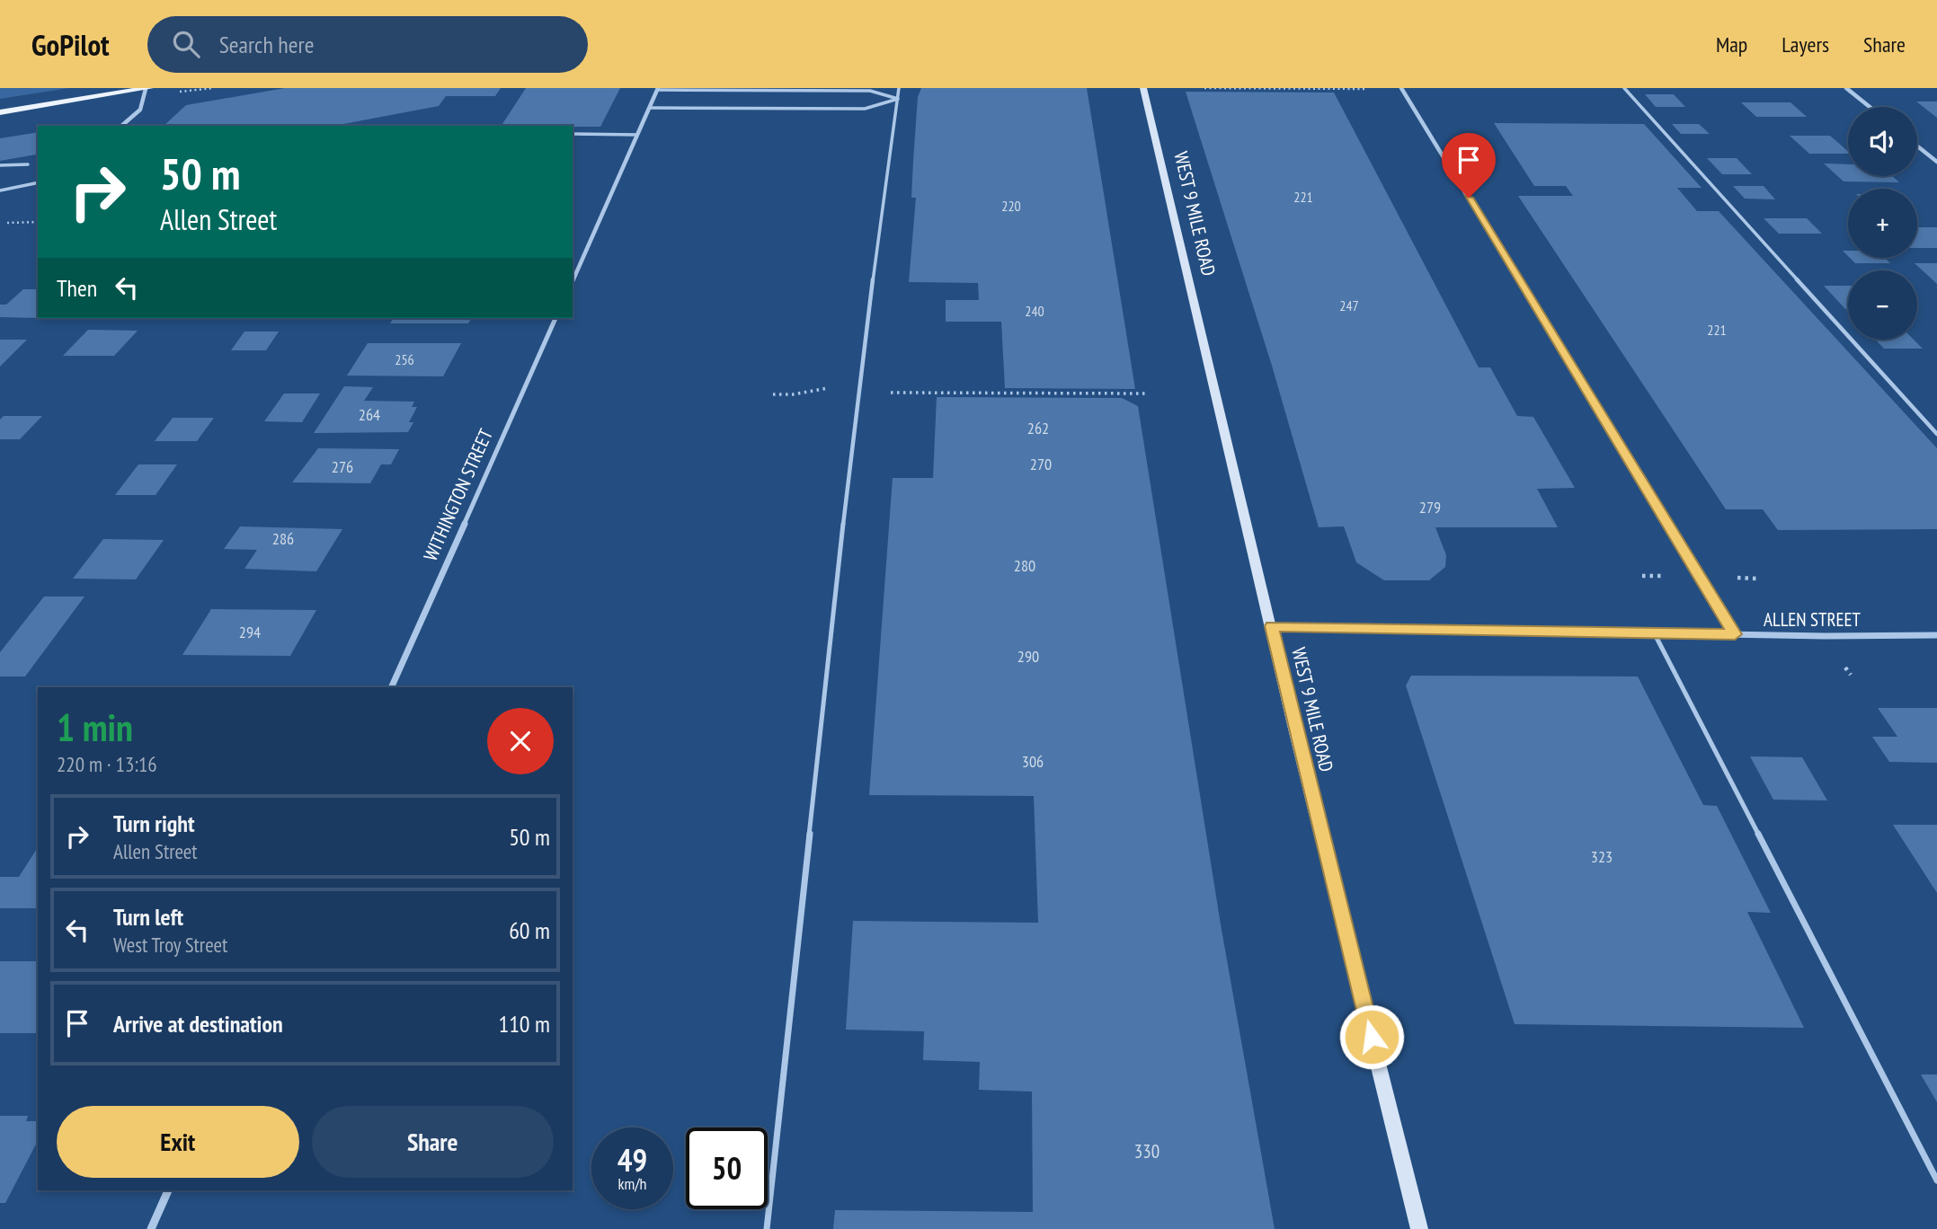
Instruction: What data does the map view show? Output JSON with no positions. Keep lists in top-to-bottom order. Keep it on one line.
{"streets":{"main road":["WEST 9 MILE ROAD"],"street":["WITHINGTON STREET","ALLEN STREET"]},"crossings":[["WEST 9 MILE ROAD","ALLEN STREET"]],"house_numbers":["221","220","247","240","221","256","264","262","270","276","279","286","280","294","290","306","323","330"],"page":{"header":"GoPilot","search":"Search here","nav":["Map","Layers","Share"],"map_buttons":["+","−"],"turn":["50 m","Allen Street"],"then":"Then","heading":["1 min","220 m · 13:16"],"list":[{"name":"Turn right","note":"Allen Street","value":"50 m"},{"name":"Turn left","note":"West Troy Street","value":"60 m"},{"name":"Arrive at destination","value":"110 m"}],"buttons":["Exit","Share"],"speed":"49 km/h","limit":"50"}}
